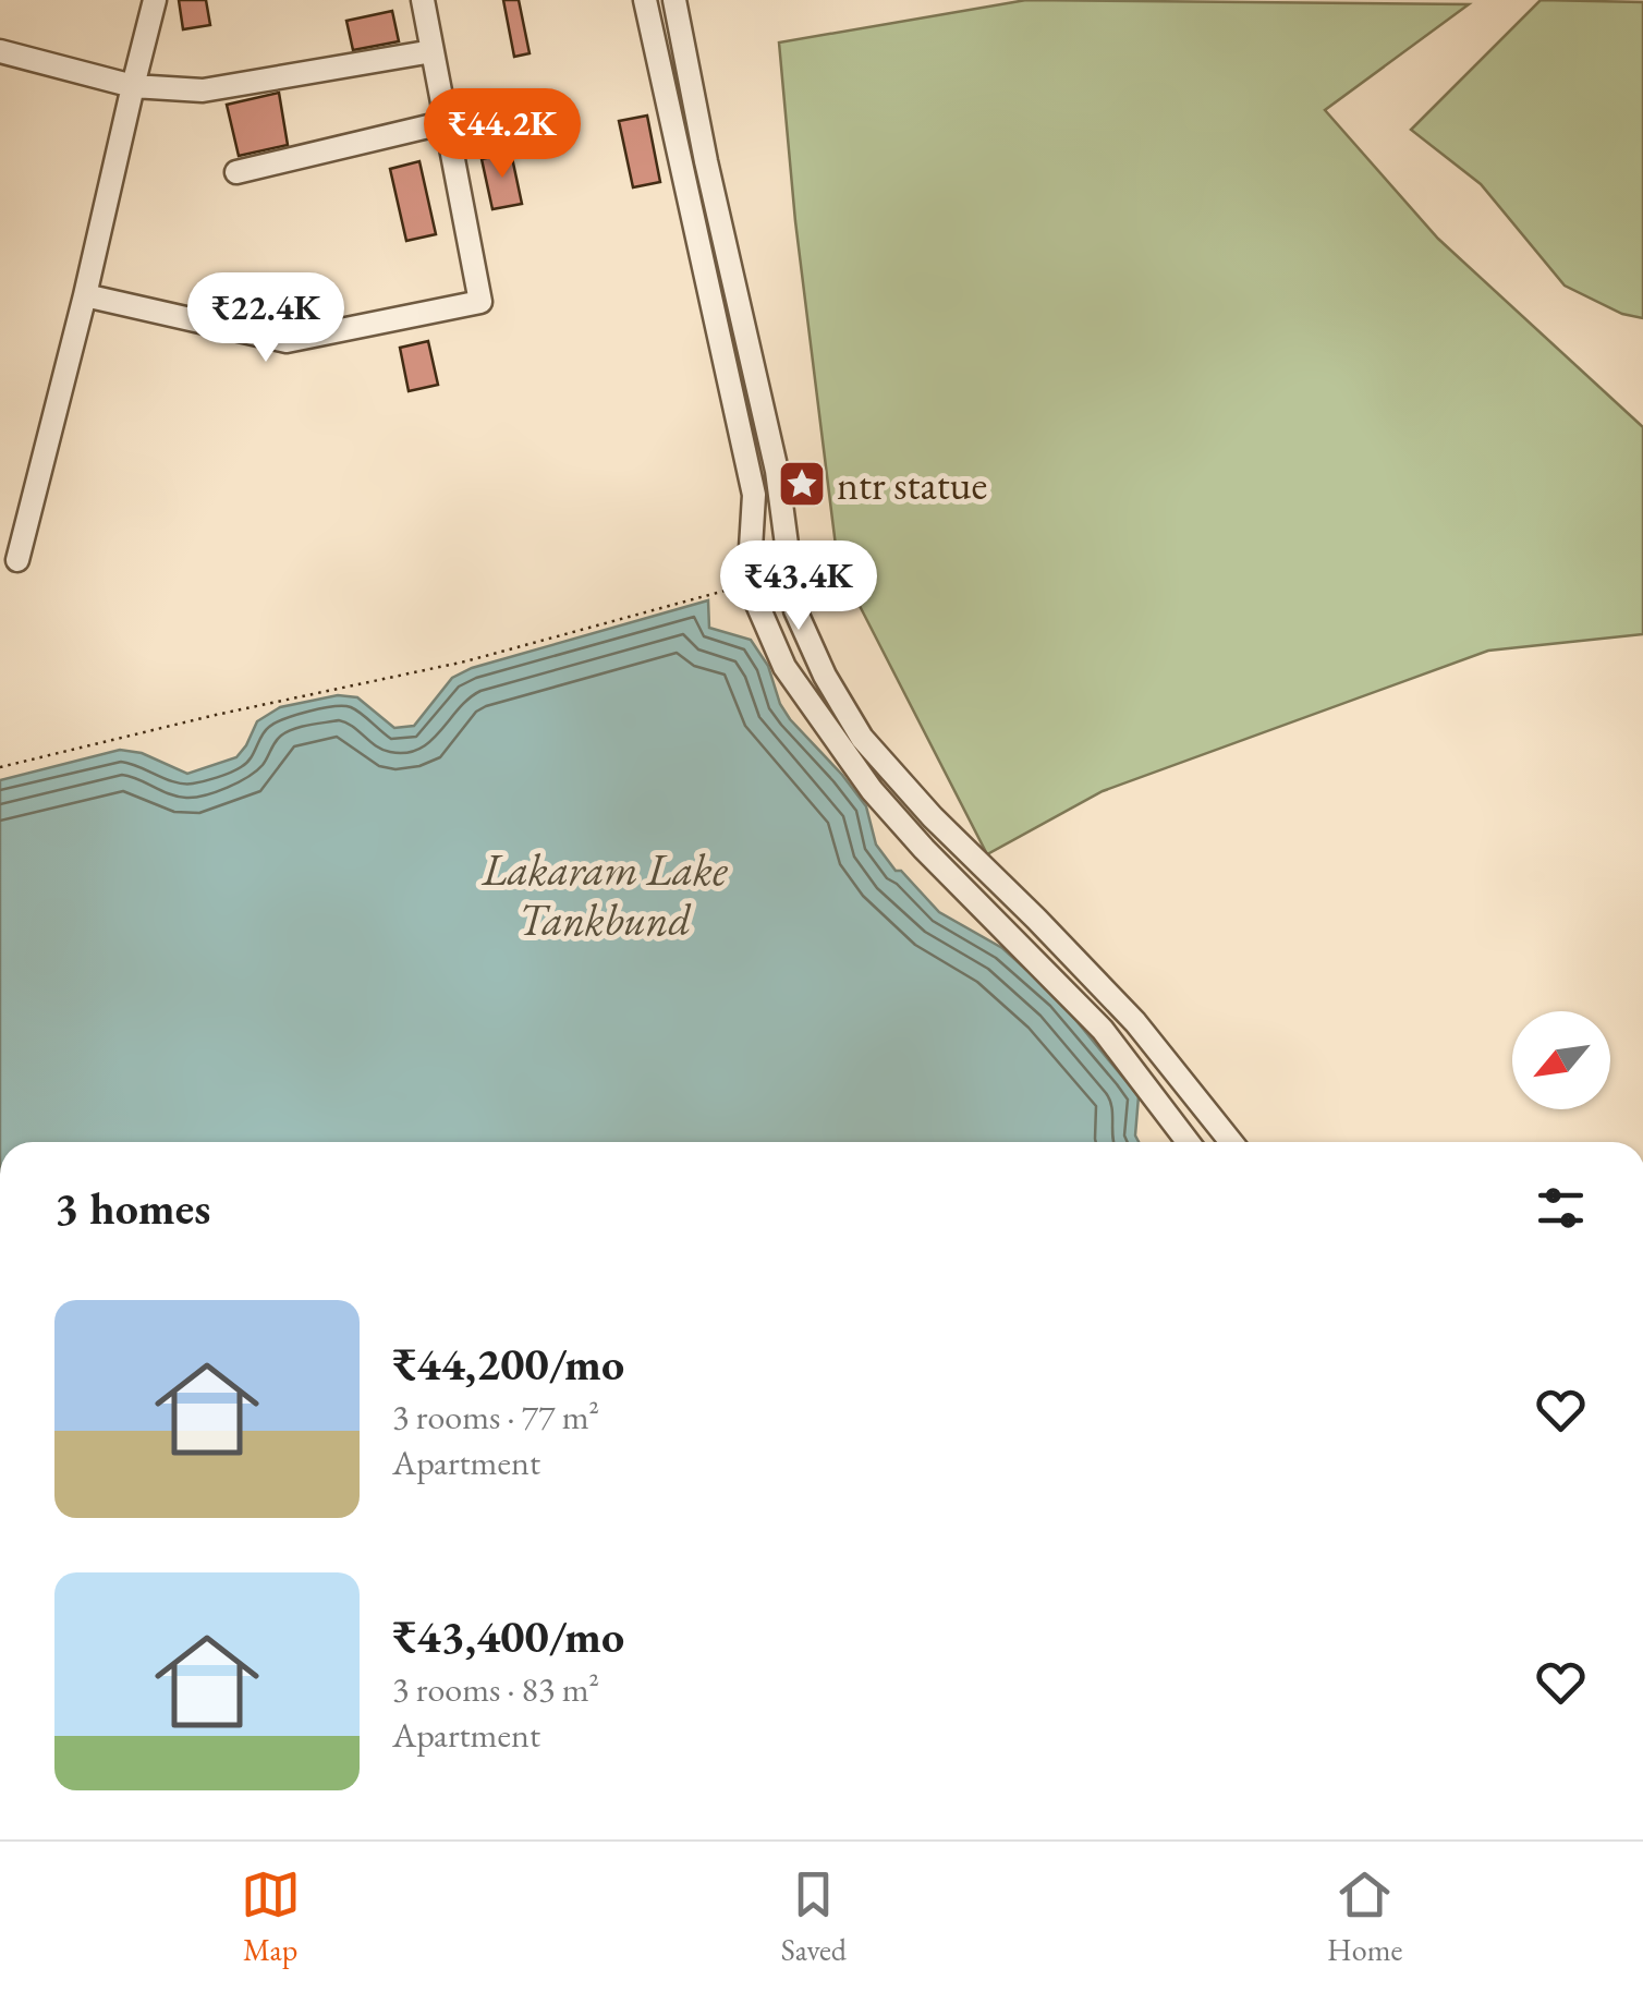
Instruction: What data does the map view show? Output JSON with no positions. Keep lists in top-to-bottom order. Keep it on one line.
{"water":["Lakaram Lake Tankbund"],"places":{"place":["ntr statue"]},"north":"bottom left","page":{"price":["₹44.2K","₹22.4K","₹43.4K"],"heading":"3 homes","list":[{"name":"₹44,200/mo","note":"3 rooms · 77 m² · Apartment"},{"name":"₹43,400/mo","note":"3 rooms · 83 m² · Apartment"}],"tabs":["Map","Saved","Home"]}}
